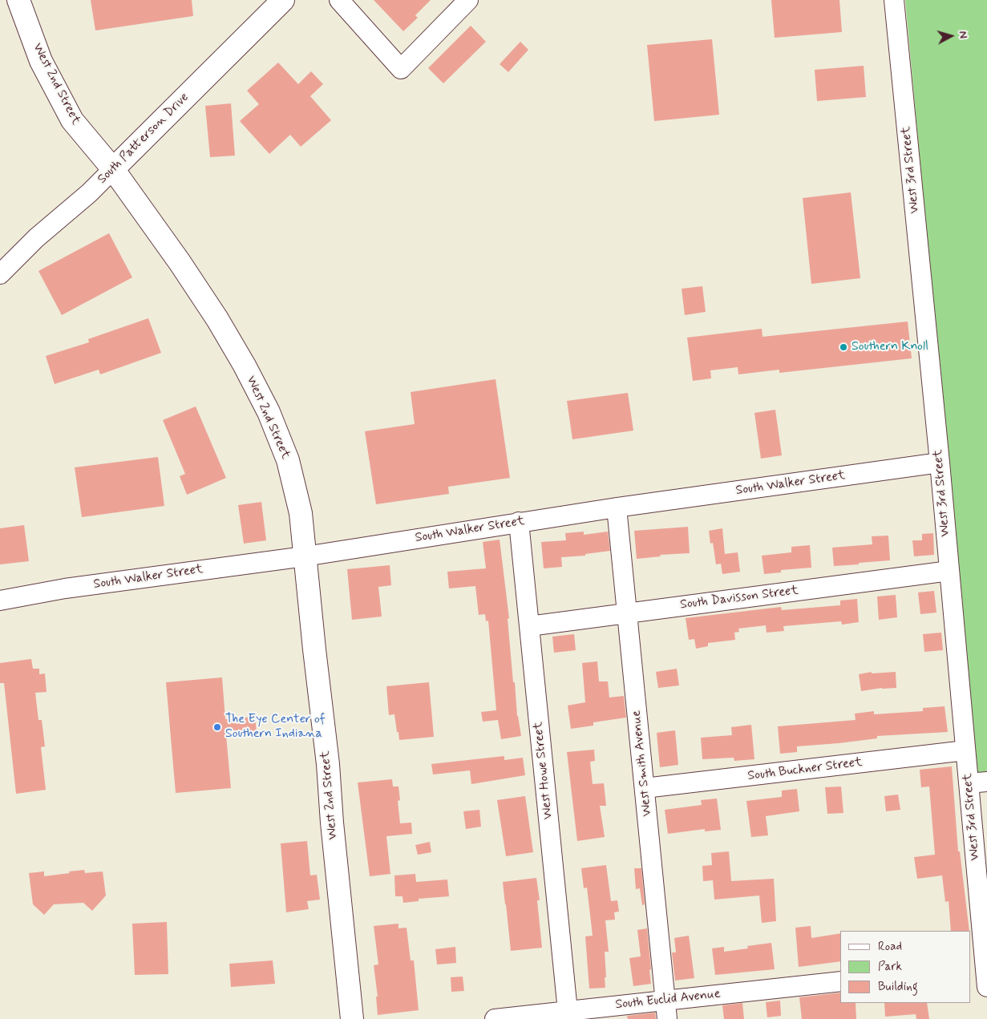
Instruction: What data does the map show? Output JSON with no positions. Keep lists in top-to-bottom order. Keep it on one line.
{"streets":{"main road":["West 2nd Street","South Patterson Drive"],"street":["West 3rd Street","South Walker Street","South Davisson Street","West Smith Avenue","South Buckner Street","West Howe Street","South Euclid Avenue"]},"crossings":[["West 2nd Street","South Patterson Drive"],["West 2nd Street","South Walker Street"],["West 3rd Street","South Walker Street"],["West 3rd Street","South Davisson Street"],["West 3rd Street","South Buckner Street"],["South Walker Street","West Smith Avenue"],["South Walker Street","West Howe Street"],["South Davisson Street","West Smith Avenue"],["South Davisson Street","West Howe Street"],["West Smith Avenue","South Buckner Street"],["West Smith Avenue","South Euclid Avenue"],["West Howe Street","South Euclid Avenue"]],"places":["Southern Knoll","The Eye Center of Southern Indiana"],"legend":["Road","Park","Building"],"north":"right"}
